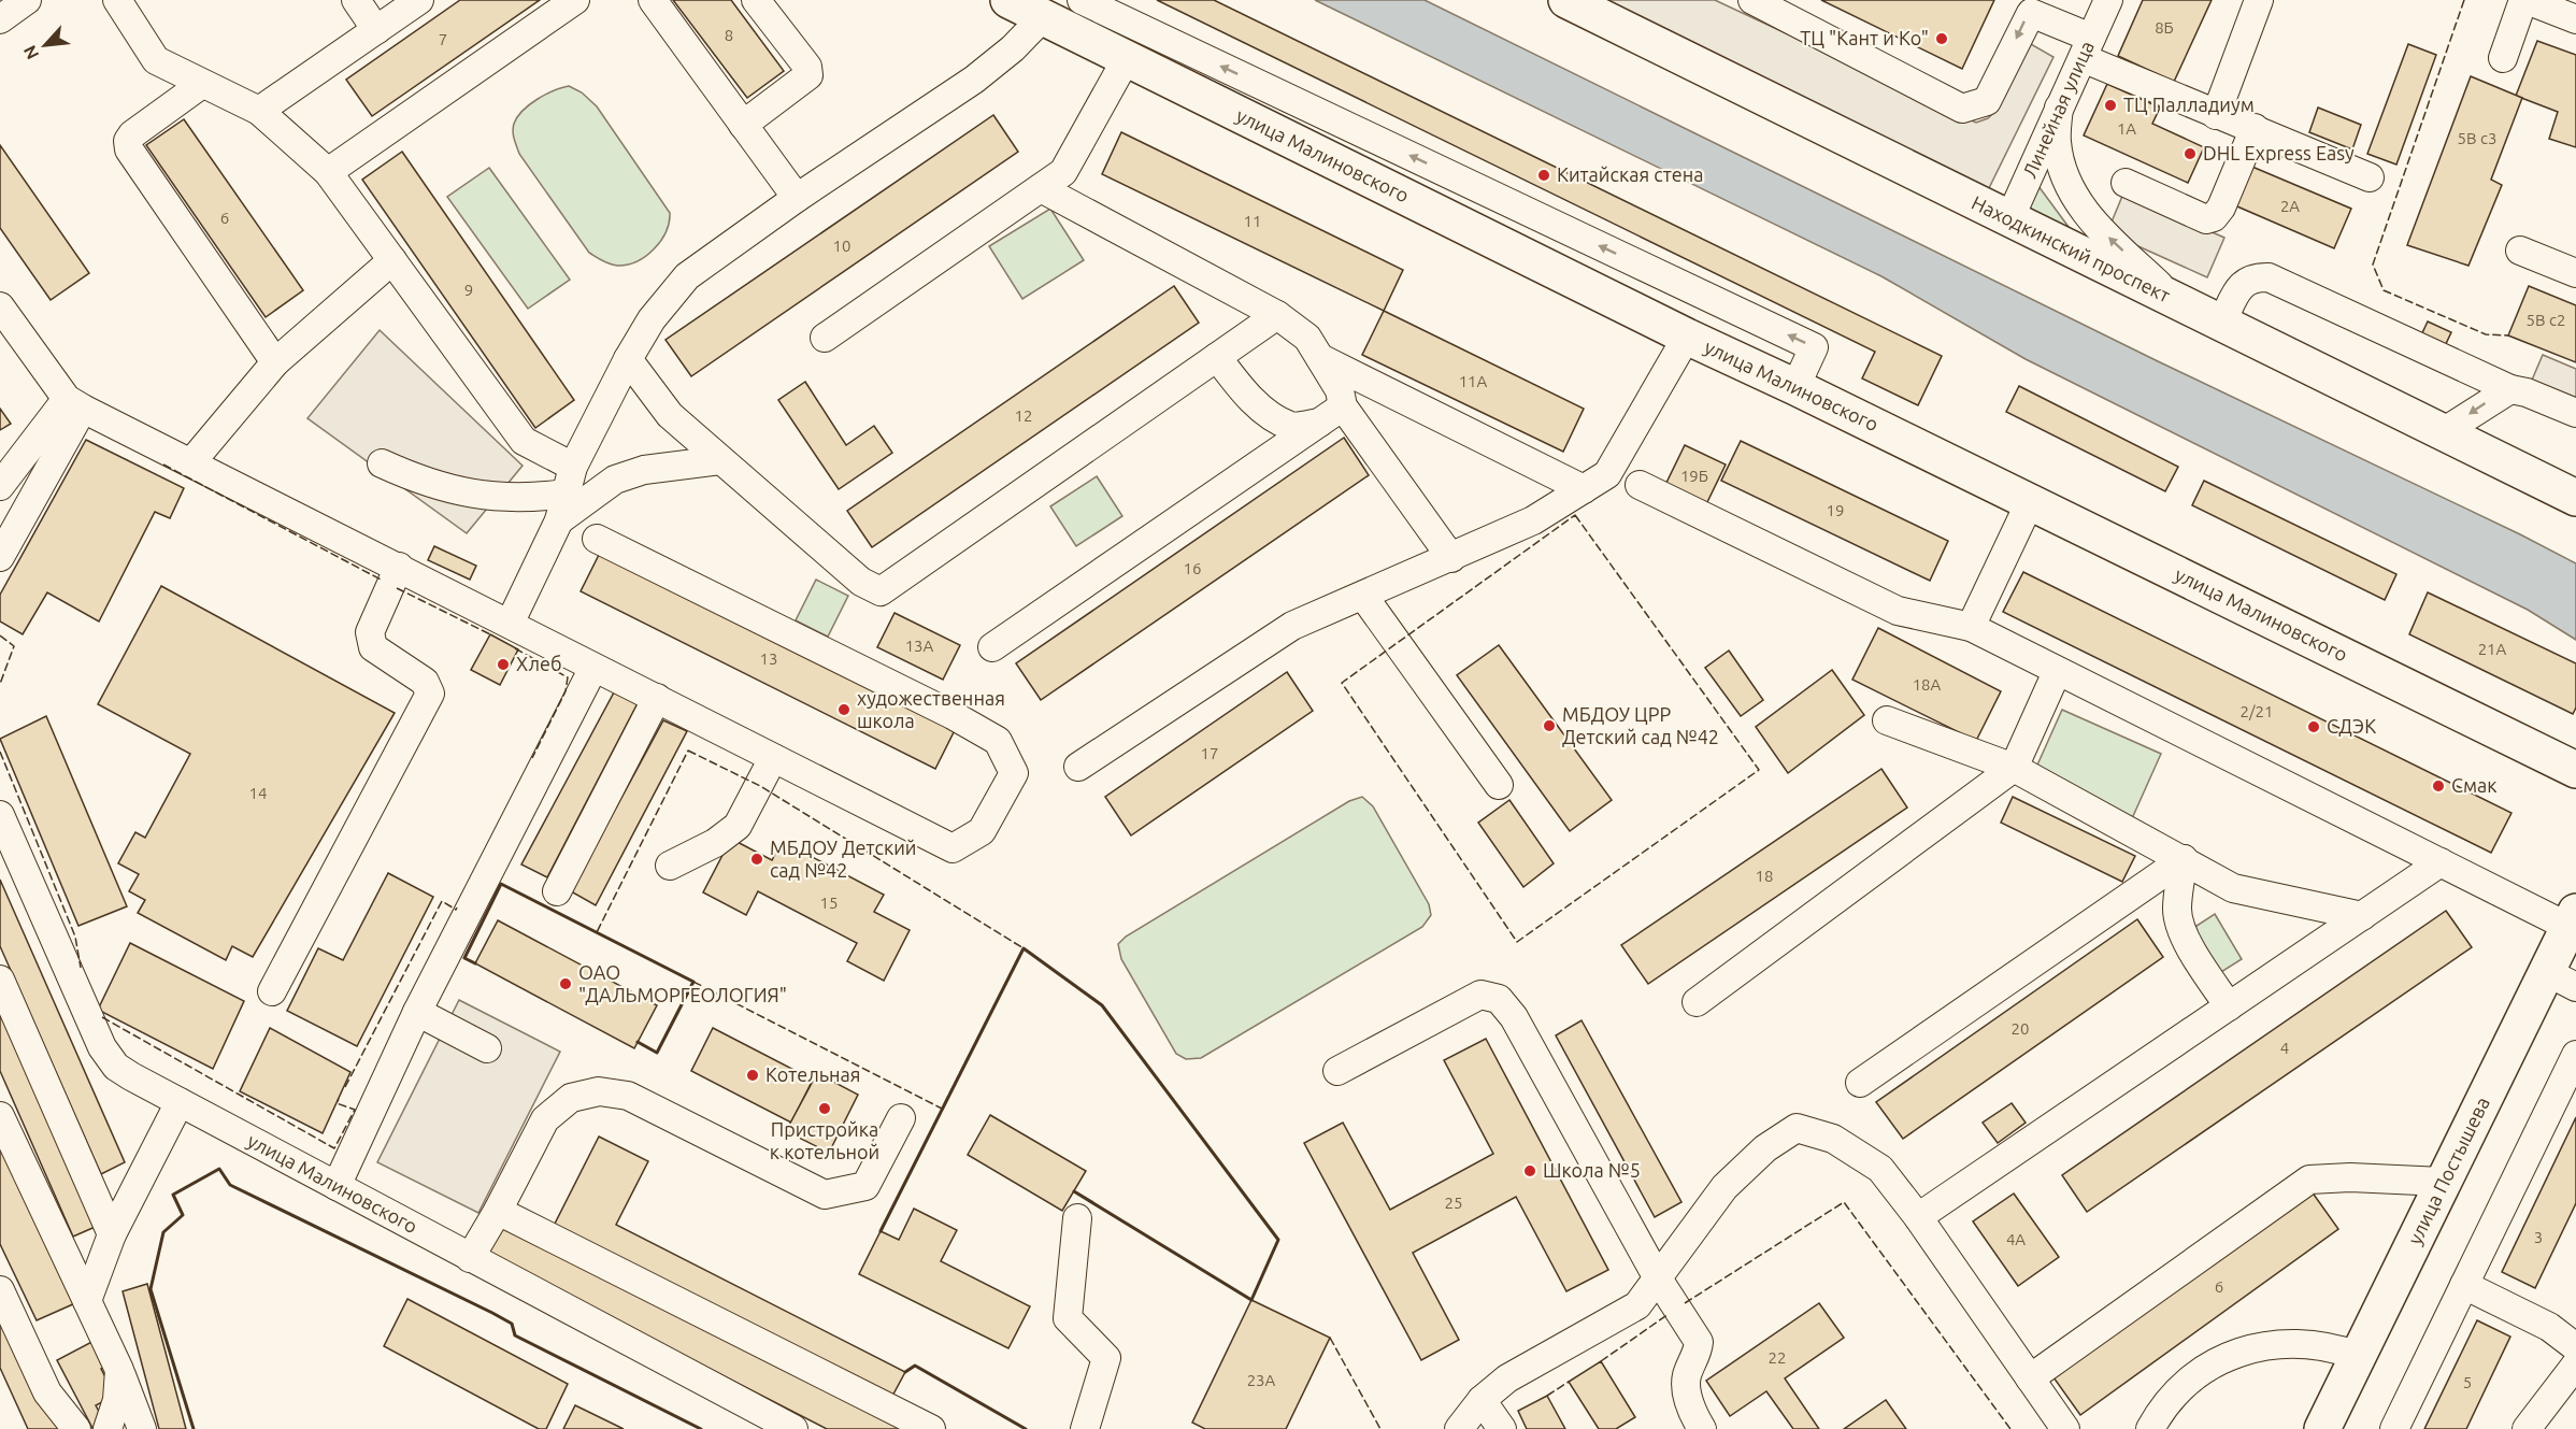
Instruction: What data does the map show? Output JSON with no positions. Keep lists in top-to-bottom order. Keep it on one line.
{"streets":{"main road":["улица Малиновского","Находкинский проспект","улица Постышева"],"street":["Линейная улица"]},"crossings":[["Линейная улица","Находкинский проспект"]],"places":["ТЦ \"Кант и Ко\"","ТЦ Палладиум","DHL Express Easy","Китайская стена","Хлеб","художественная школа","МБДОУ ЦРР Детский сад №42","СДЭК","Смак","МБДОУ Детский сад №42","ОАО \"ДАЛЬМОРГЕОЛОГИЯ\"","Котельная","Пристройка к котельной","Школа №5"],"house_numbers":["8Б","8","7","1А","5В с3","2А","6","11","10","9","5В с2","11А","12","19Б","19","16","13А","21А","13","18А","2/21","17","14","18","15","20","4","25","3","4А","6","22","23А","5"],"north":"bottom left"}
